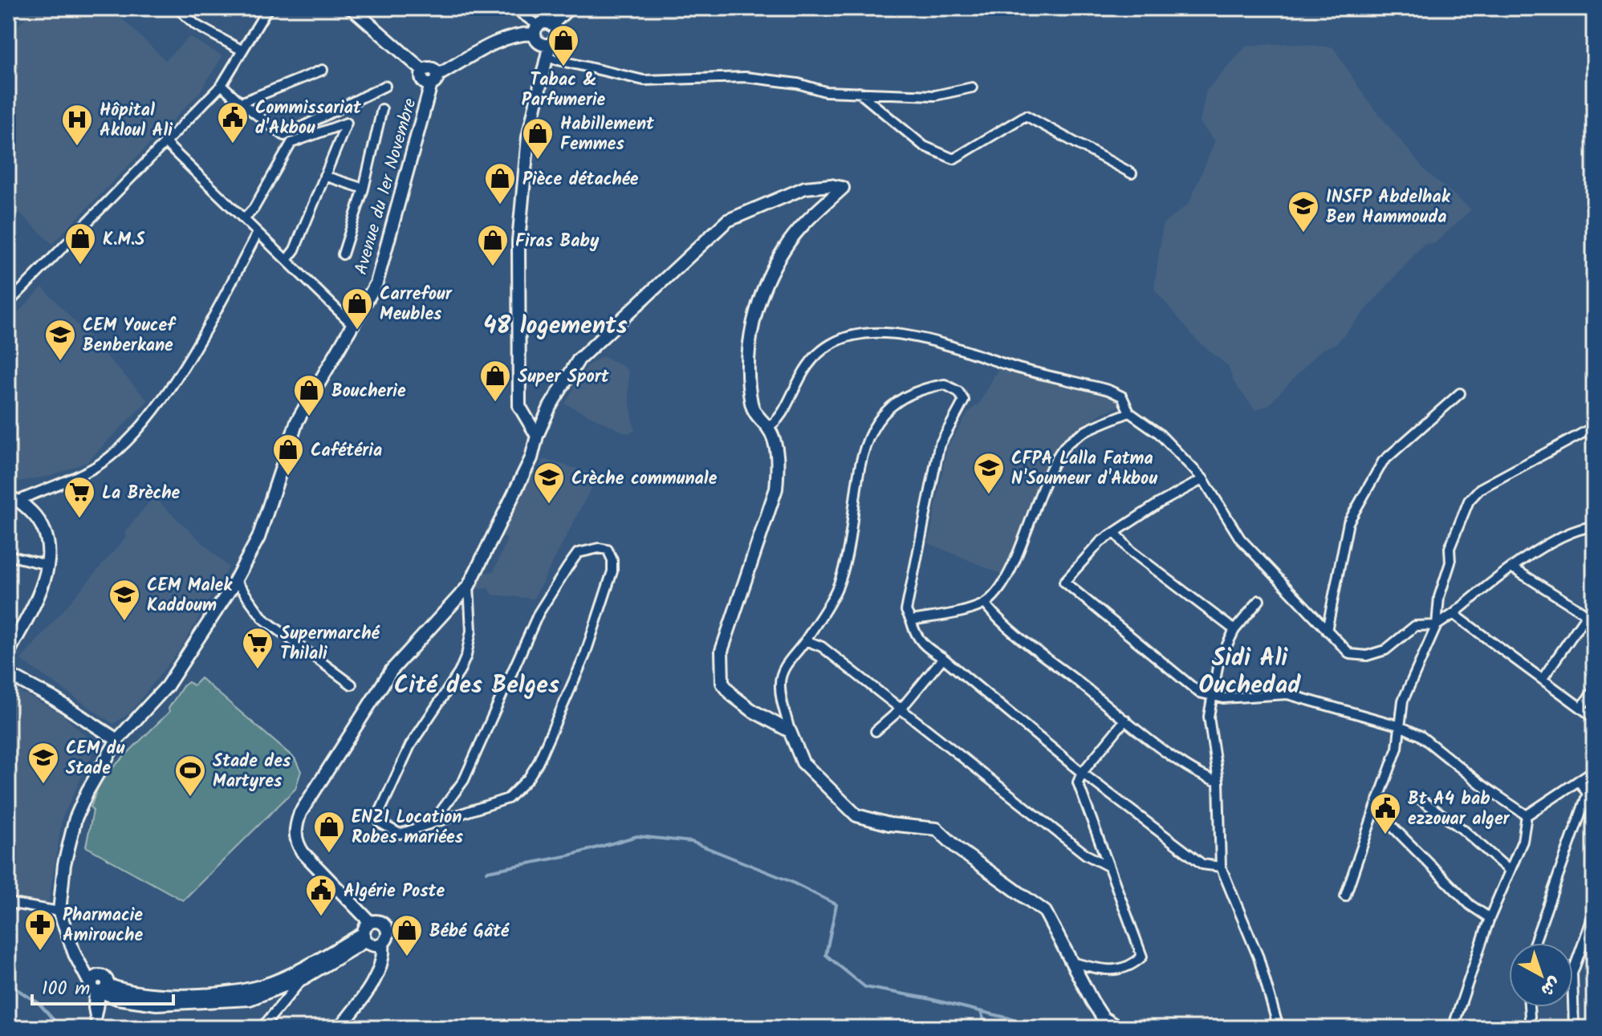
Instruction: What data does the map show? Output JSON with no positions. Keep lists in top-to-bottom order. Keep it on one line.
{"streets":{"street":["Avenue du 1er Novembre"]},"districts":["48 logements","Sidi Ali Ouchedad","Cité des Belges"],"places":{"shop":["Tabac & Parfumerie","Habillement Femmes","Pièce détachée","K.M.S","Firas Baby","Carrefour Meubles","Super Sport","Boucherie","Cafétéria","ENZI Location Robes mariées","Bébé Gâté"],"public building":["Commissariat d'Akbou","Bt A4 bab ezzouar alger","Algérie Poste"],"hospital":["Hôpital Akloul Ali"],"school or university":["INSFP Abdelhak Ben Hammouda","CEM Youcef Benberkane","CFPA Lalla Fatma N'Soumeur d'Akbou","Crèche communale","CEM Malek Kaddoum","CEM du Stade"],"supermarket":["La Brèche","Supermarché Thilali"],"sports":["Stade des Martyres"],"pharmacy":["Pharmacie Amirouche"]},"scale_bar":"100 m","north":"bottom right"}
